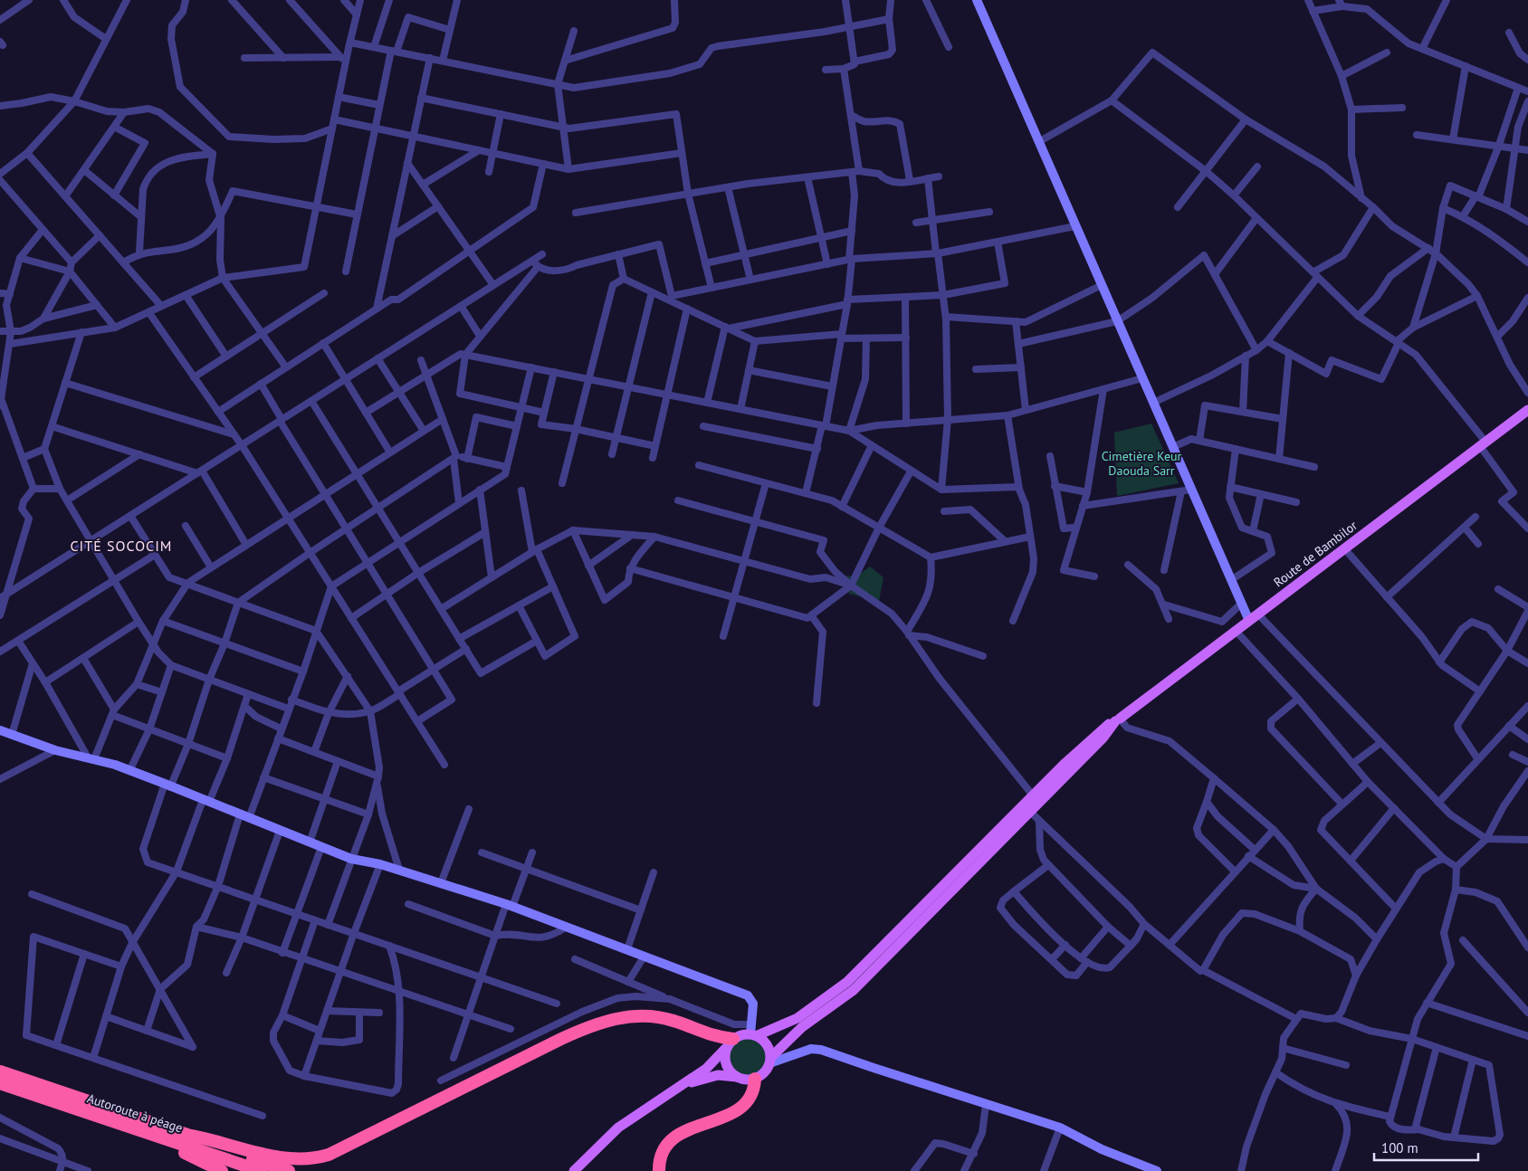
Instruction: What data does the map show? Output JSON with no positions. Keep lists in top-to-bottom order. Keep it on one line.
{"streets":{"highway":["Autoroute à péage"],"main road":["Route de Bambilor"]},"districts":["CITÉ SOCOCIM"],"parks":["Cimetière Keur Daouda Sarr"],"scale_bar":"100 m"}
